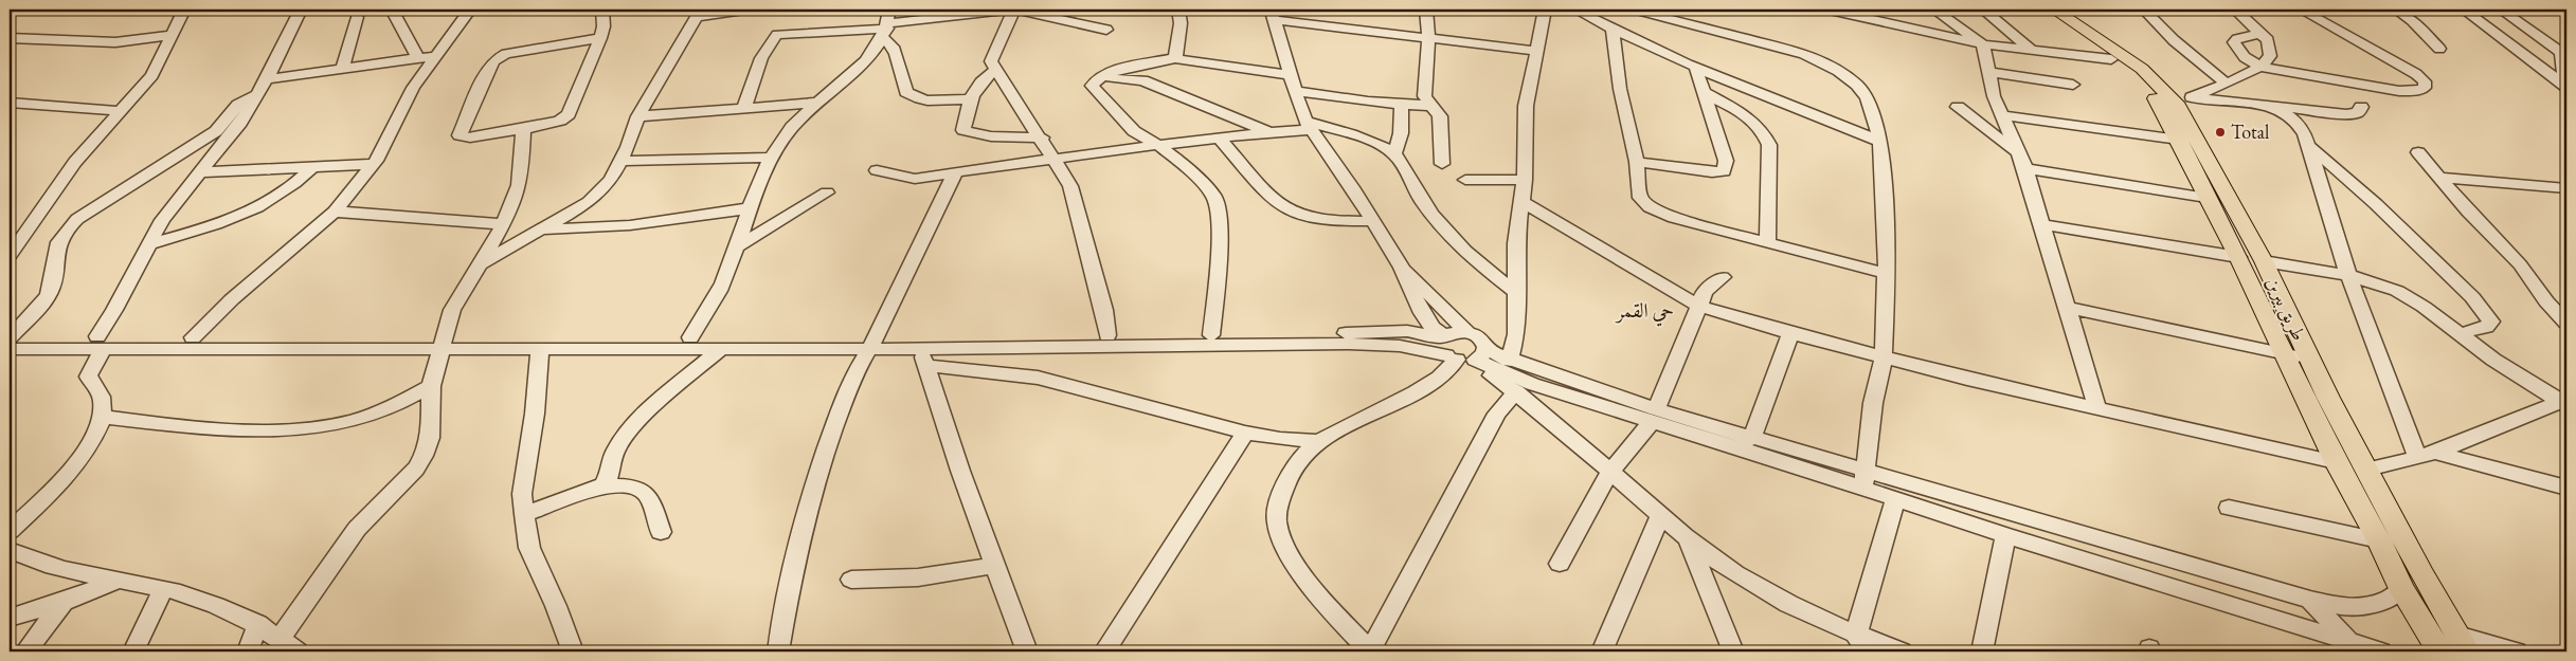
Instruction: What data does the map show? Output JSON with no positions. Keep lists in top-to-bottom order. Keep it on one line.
{"streets":{"main road":["طريق بيرين"]},"districts":["حي القمر"],"places":["Total"]}
